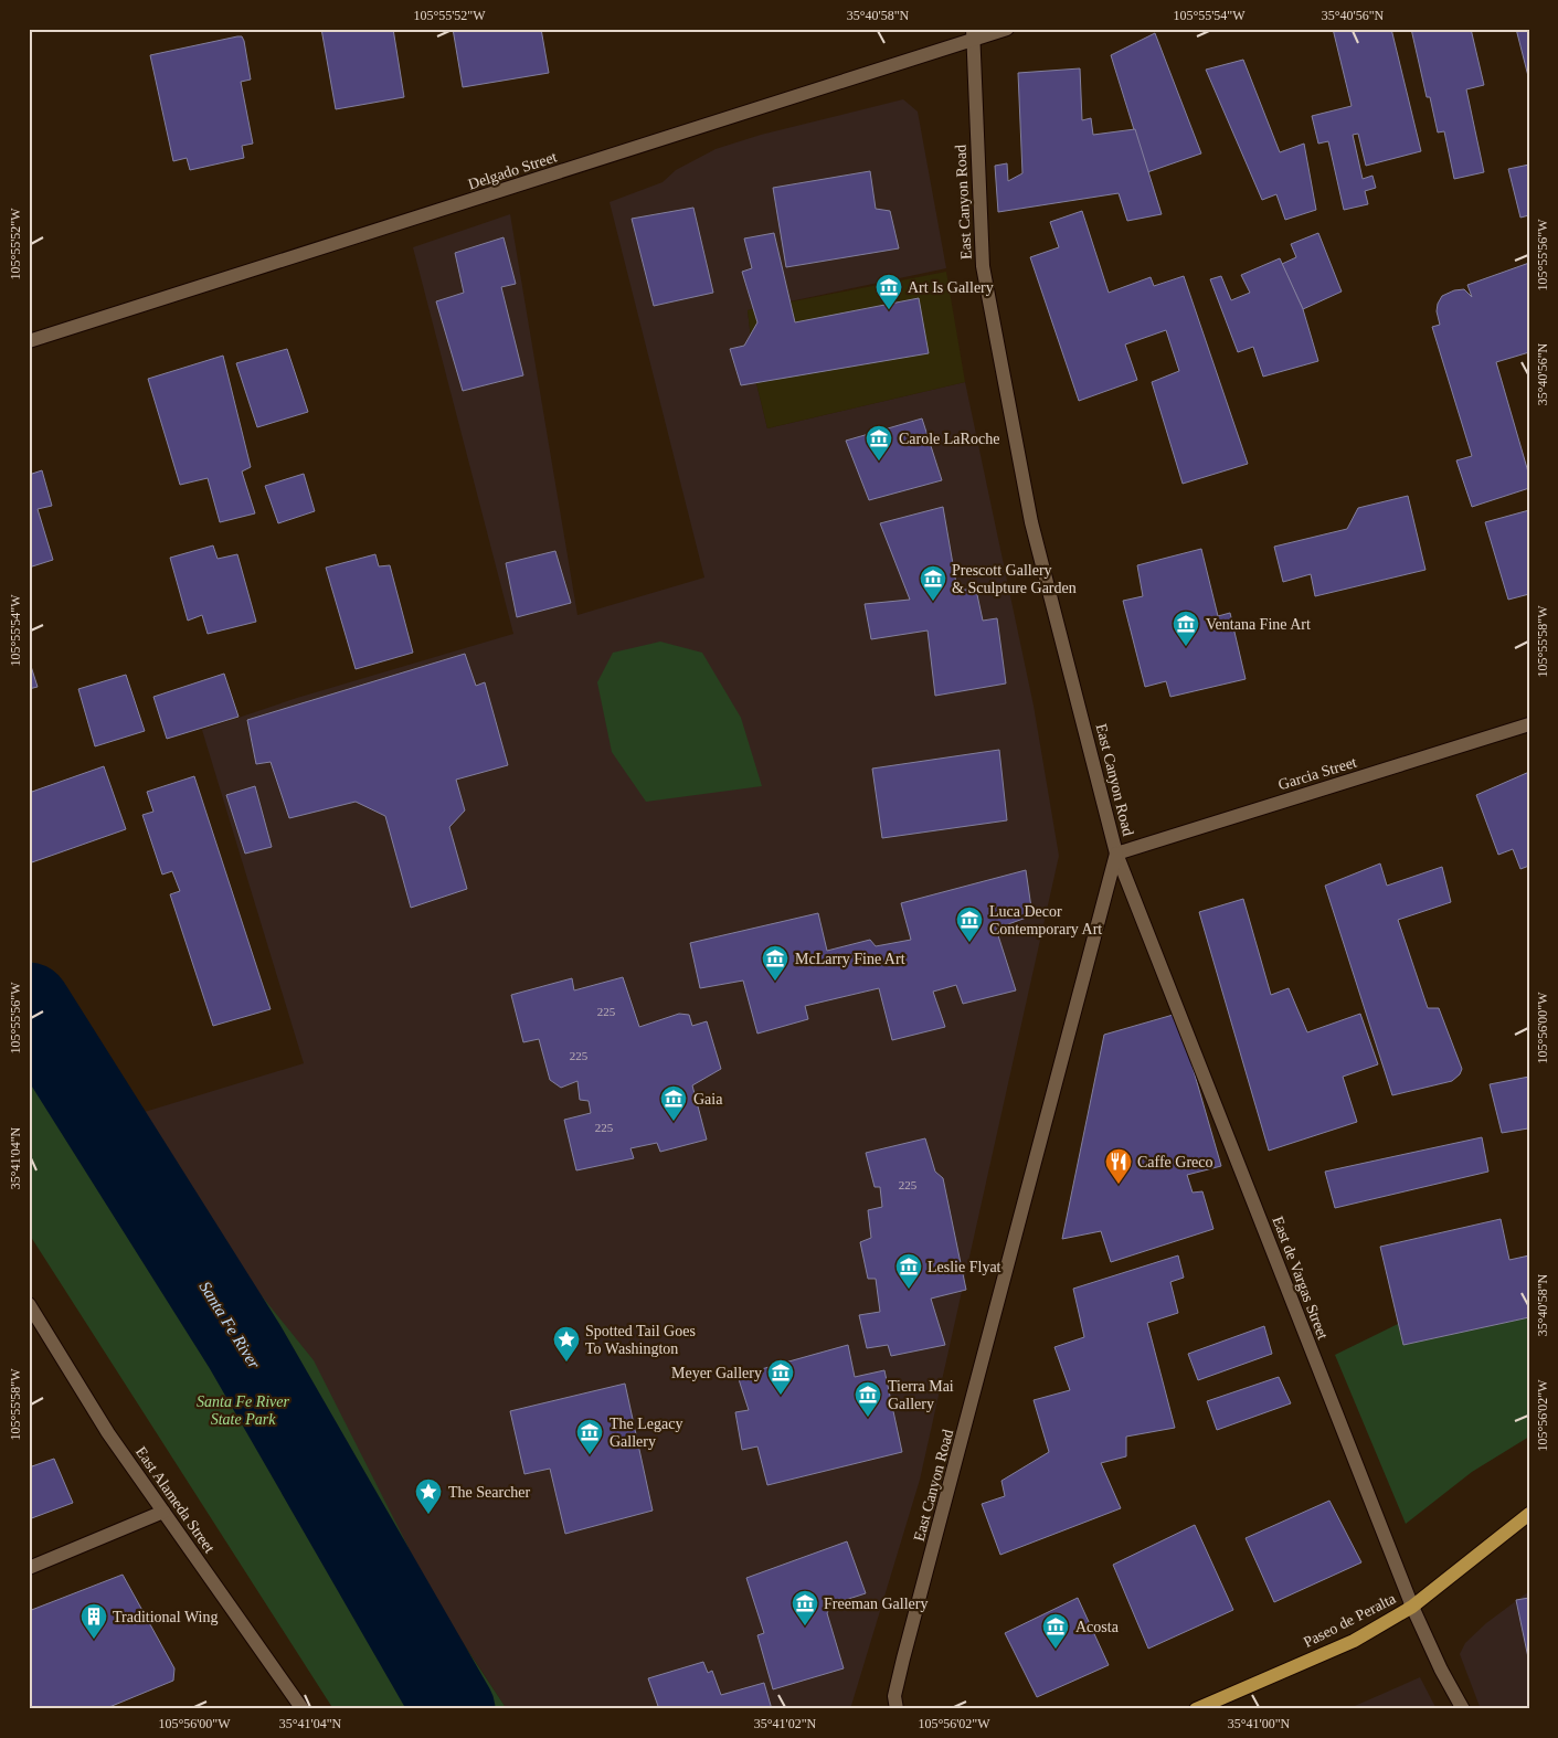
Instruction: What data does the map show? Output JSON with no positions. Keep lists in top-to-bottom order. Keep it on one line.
{"streets":{"main road":["Paseo de Peralta"],"street":["Delgado Street","East Canyon Road","Garcia Street","East de Vargas Street","East Alameda Street"]},"crossings":[["Delgado Street","East Canyon Road"],["East Canyon Road","Garcia Street"],["East Canyon Road","East de Vargas Street"],["Garcia Street","East de Vargas Street"],["East de Vargas Street","Paseo de Peralta"]],"water":["Santa Fe River"],"parks":["Santa Fe River State Park"],"places":{"museum":["Art Is Gallery","Carole LaRoche","Prescott Gallery & Sculpture Garden","Ventana Fine Art","Luca Decor Contemporary Art","McLarry Fine Art","Gaia","Leslie Flyat","Meyer Gallery","Tierra Mai Gallery","The Legacy Gallery","Freeman Gallery","Acosta"],"restaurant":["Caffe Greco"],"place":["Spotted Tail Goes To Washington","The Searcher"],"building":["Traditional Wing"]},"house_numbers":["225","225","225","225"],"coordinates":["105°55'52\"W","35°40'58\"N","105°55'54\"W","35°40'56\"N","105°55'56\"W","105°55'58\"W","105°56'00\"W","35°41'04\"N","105°56'02\"W","35°41'02\"N","35°41'00\"N"]}
